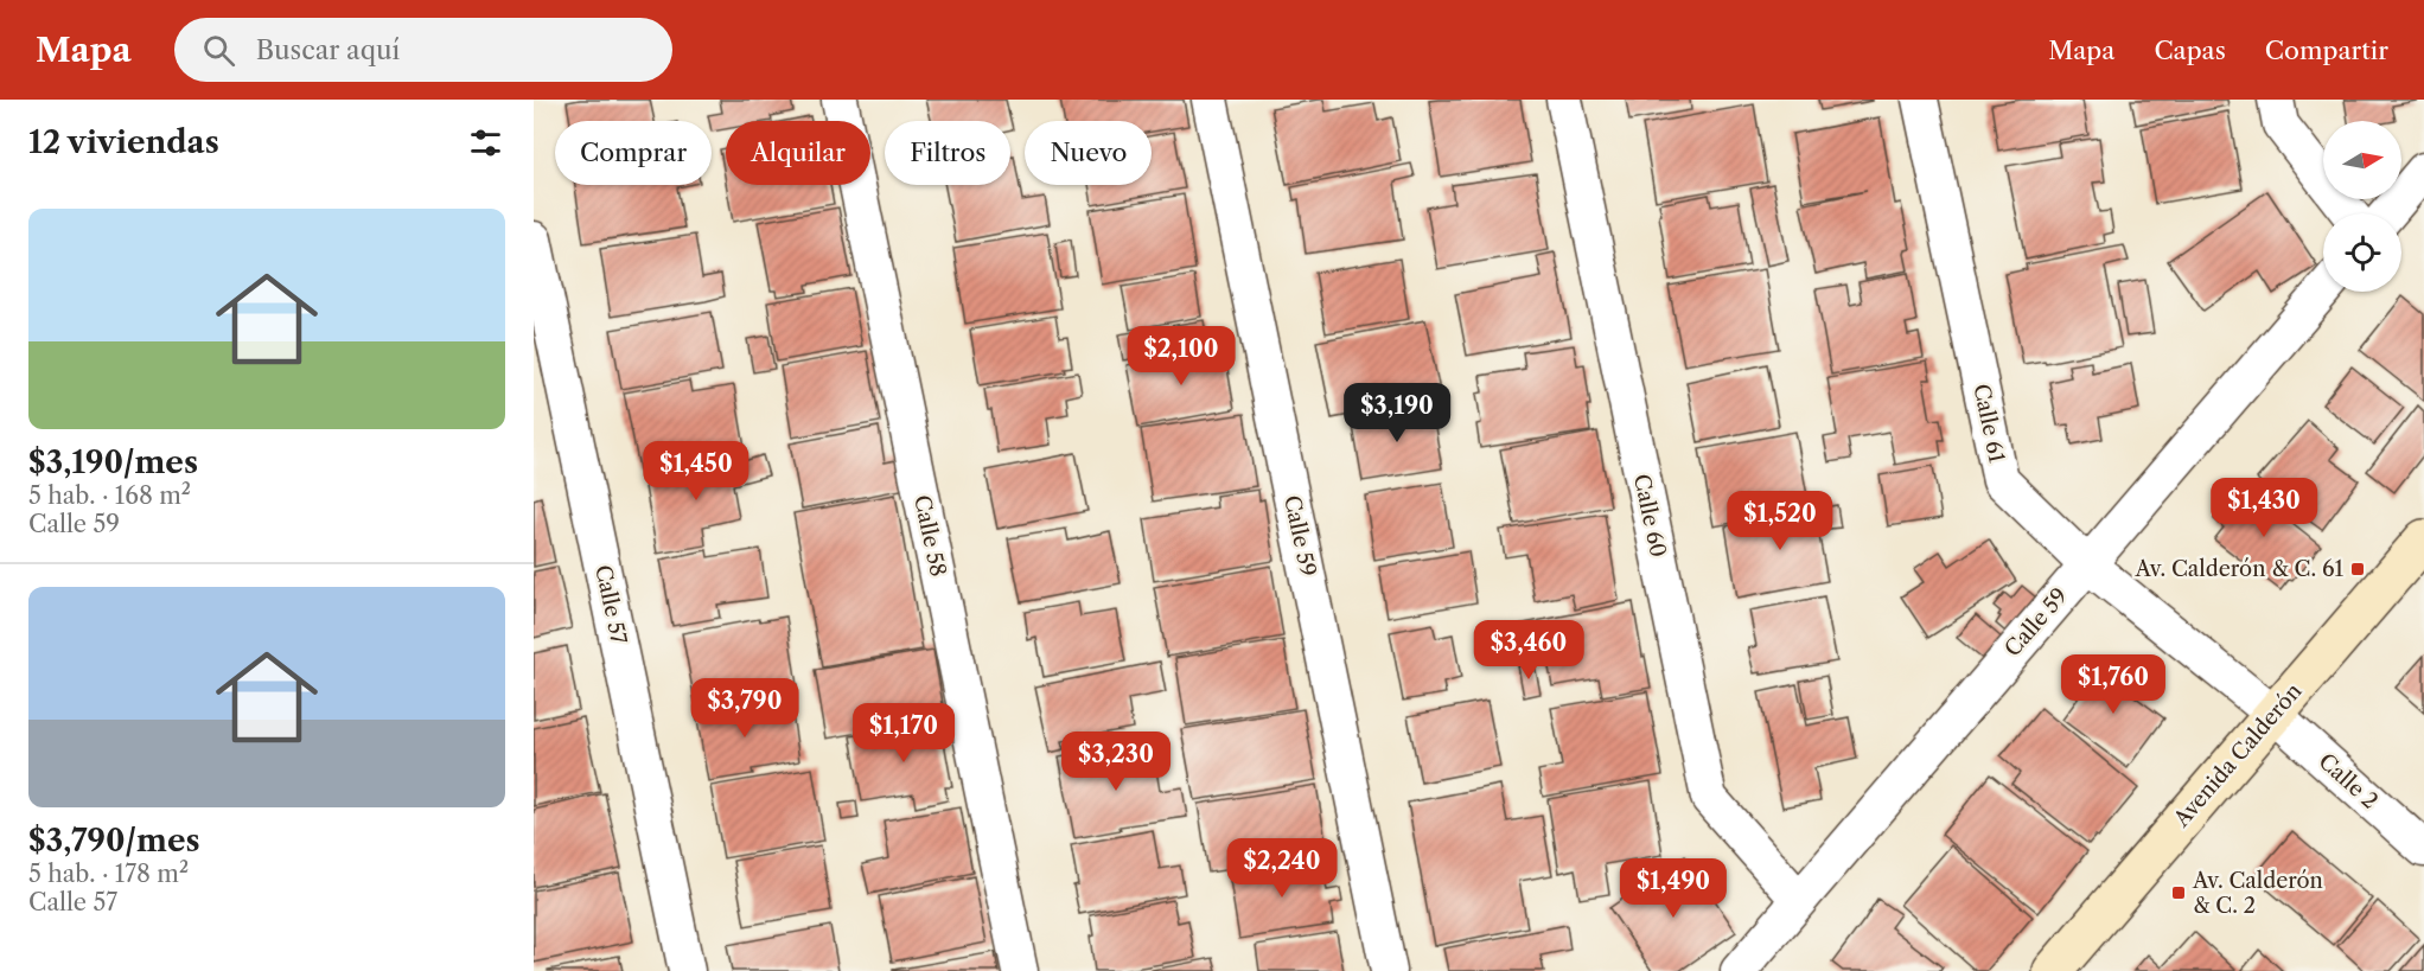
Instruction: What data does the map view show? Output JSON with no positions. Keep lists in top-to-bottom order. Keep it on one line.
{"streets":{"street":["Calle 61","Calle 60","Calle 58","Calle 59","Calle 57","Avenida Calderón","Calle 2"]},"crossings":[["Calle 61","Calle 59"],["Calle 61","Avenida Calderón"],["Calle 61","Calle 2"],["Calle 60","Calle 59"],["Avenida Calderón","Calle 2"]],"places":{"transit":["Av. Calderón & C. 61","Av. Calderón & C. 2"]},"north":"right","page":{"header":"Mapa","search":"Buscar aquí","nav":["Mapa","Capas","Compartir"],"heading":"12 viviendas","chip":["Comprar","Alquilar","Filtros","Nuevo"],"list":[{"name":"$3,190/mes","note":"5 hab. · 168 m² · Calle 59"},{"name":"$3,790/mes","note":"5 hab. · 178 m² · Calle 57"}],"price":["$2,100","$3,190","$1,450","$1,430","$1,520","$3,460","$1,760","$3,790","$1,170","$3,230","$2,240","$1,490"]}}
